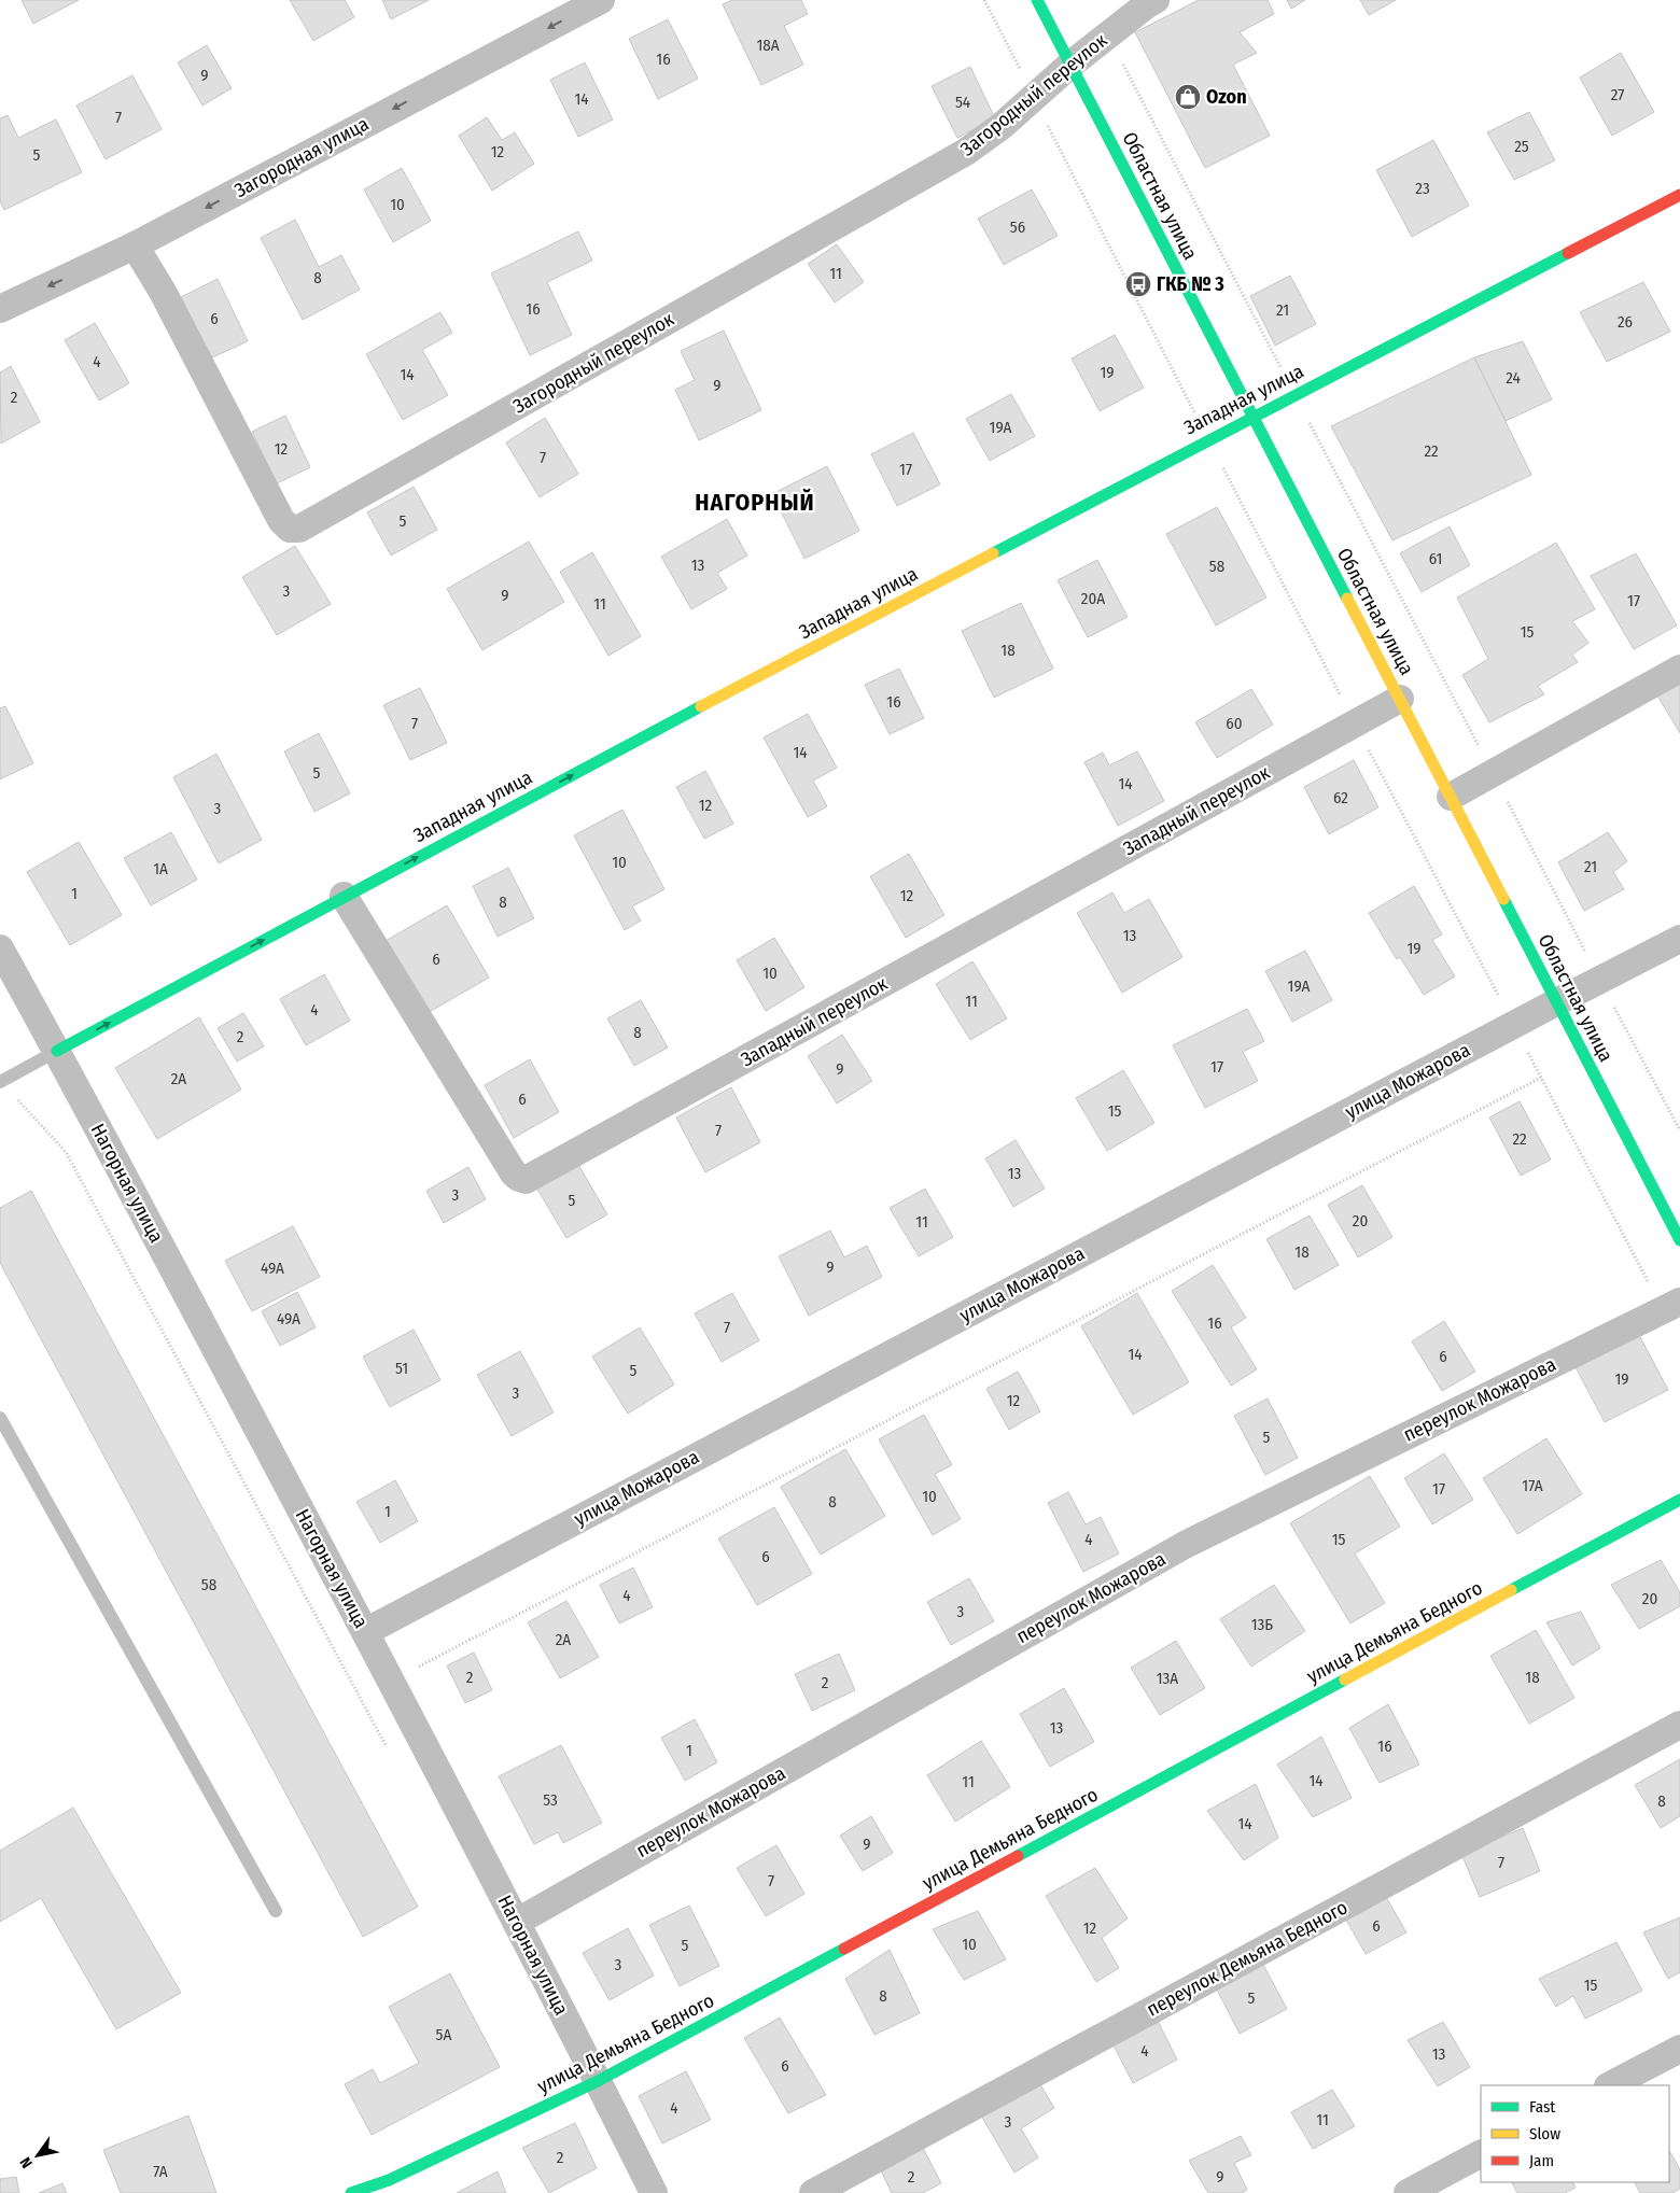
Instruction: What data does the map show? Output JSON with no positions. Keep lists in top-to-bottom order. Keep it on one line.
{"streets":{"street":["Загородный переулок","Загородная улица","Областная улица","Западная улица","Западный переулок","улица Можарова","Нагорная улица","переулок Можарова","улица Демьяна Бедного","переулок Демьяна Бедного"]},"crossings":[["Загородный переулок","Загородная улица"],["Загородный переулок","Областная улица"],["Областная улица","Западная улица"],["Областная улица","Западный переулок"],["Областная улица","улица Можарова"],["Западная улица","Западный переулок"],["Западная улица","Нагорная улица"],["улица Можарова","Нагорная улица"],["Нагорная улица","переулок Можарова"],["Нагорная улица","улица Демьяна Бедного"]],"one_way":["Загородная улица","Западная улица"],"districts":["НАГОРНЫЙ"],"places":{"shop":["Ozon"],"bus stop":["ГКБ № 3"]},"house_numbers":["18А","16","9","27","14","54","7","25","12","5","23","10","56","11","8","16","21","6","26","4","19","14","24","9","2","19А","12","22","7","17","5","61","13","58","3","9","20А","17","11","15","18","16","7","60","14","5","14","62","12","3","10","21","1А","1","12","8","13","19","6","10","19А","11","4","8","2","17","9","2А","6","15","7","22","13","3","5","20","11","18","9","49А","49А","16","7","14","6","51","5","19","3","12","5","17А","17","10","8","1","4","15","6","58","4","20","3","13Б","2А","2","18","13А","2","13","16","1","14","11","53","8","14","9","7","7","6","12","10","5","3","15","8","5","5А","4","13","6","4","11","3","2","7А","2","9"],"legend":["Fast","Slow","Jam"],"north":"bottom left"}
